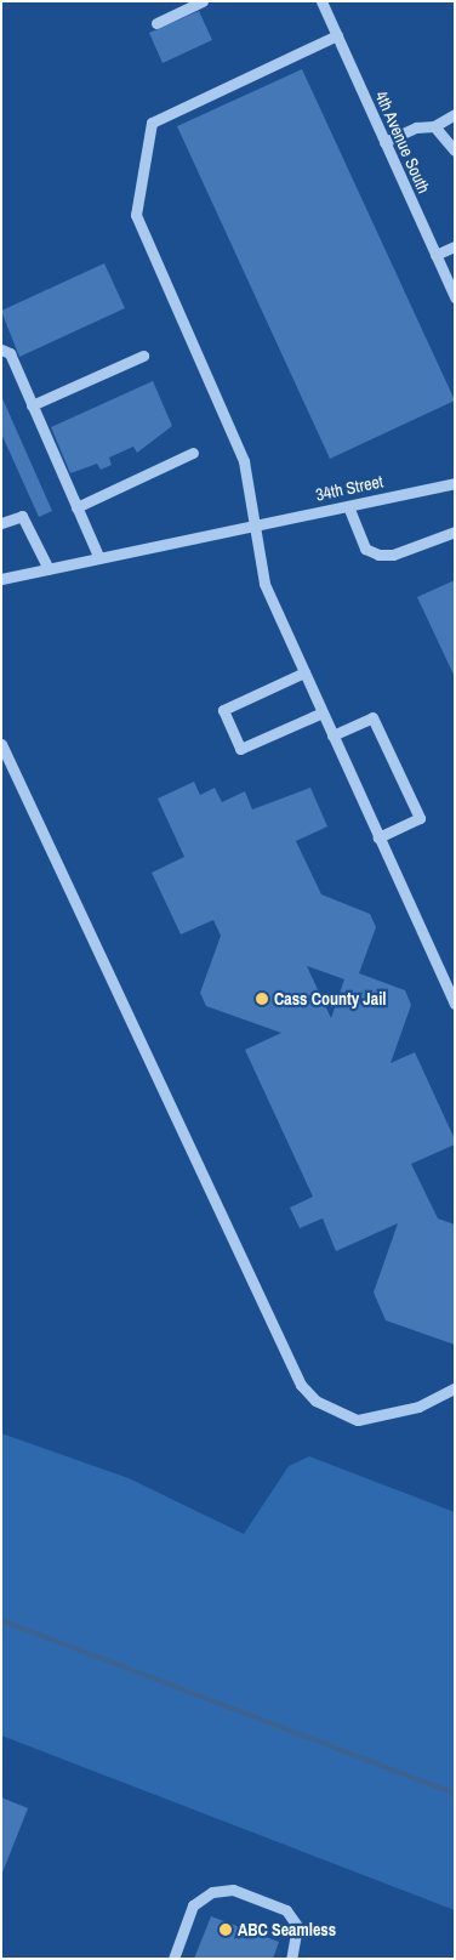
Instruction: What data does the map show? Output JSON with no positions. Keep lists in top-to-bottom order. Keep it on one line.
{"streets":{"street":["4th Avenue South","34th Street"]},"places":["Cass County Jail","ABC Seamless"]}
